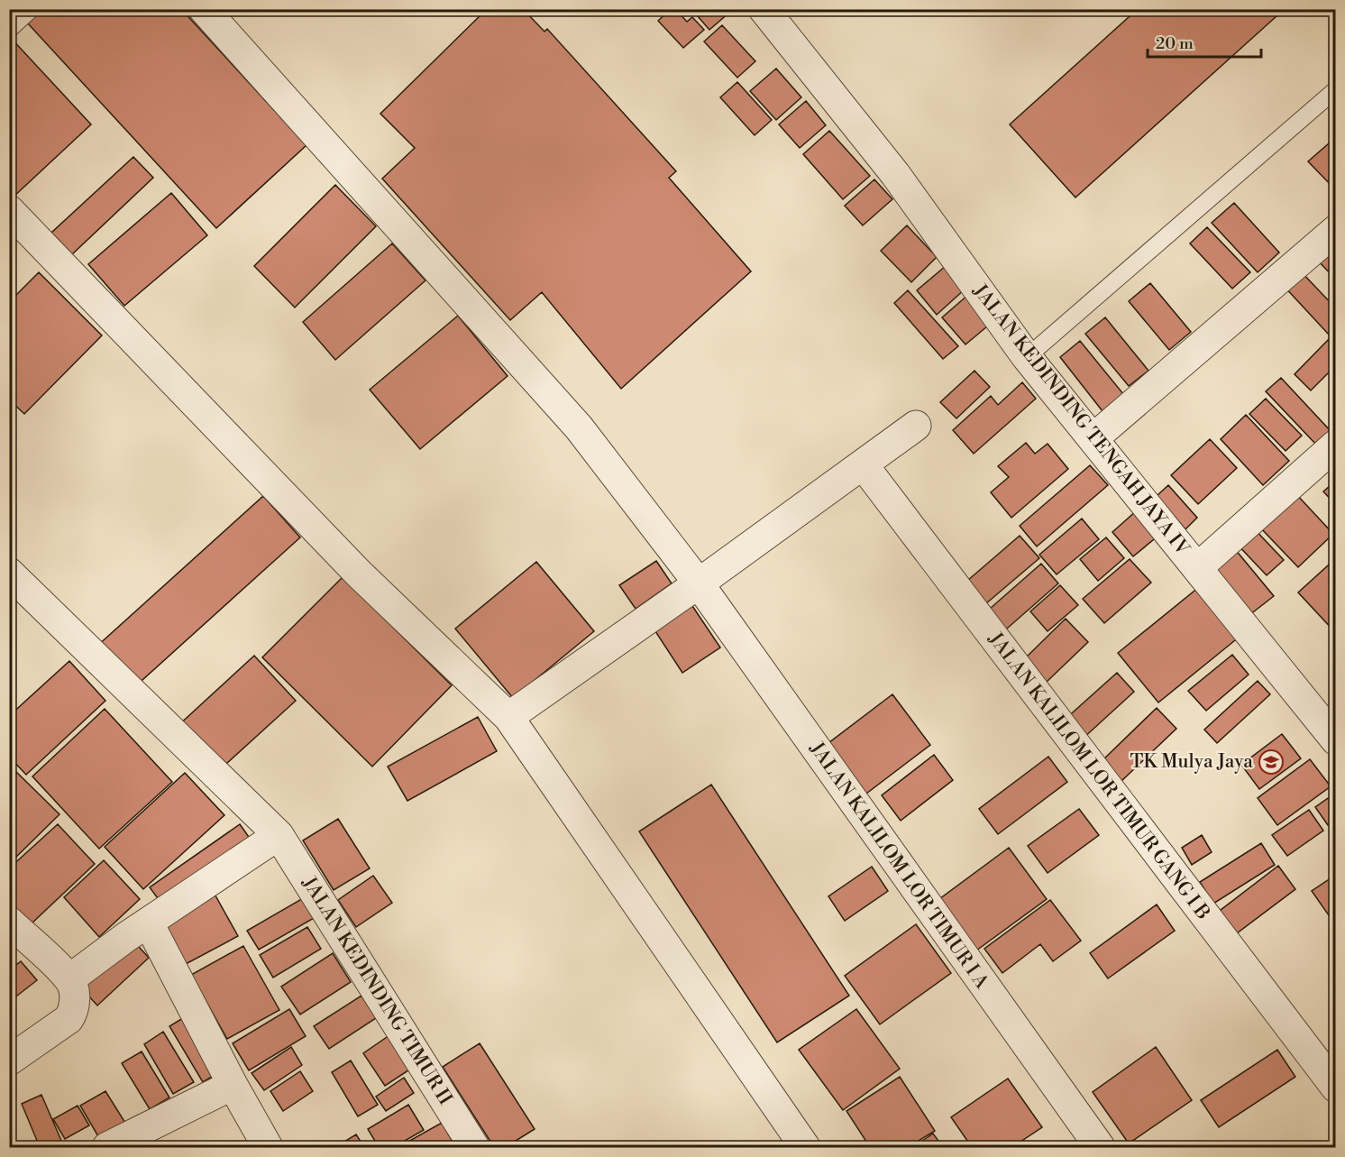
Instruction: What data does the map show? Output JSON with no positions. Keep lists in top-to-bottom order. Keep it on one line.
{"streets":{"street":["JALAN KEDINDING TENGAH JAYA IV","JALAN KALILOM LOR TIMUR GANG I B","JALAN KALILOM LOR TIMUR I A","JALAN KEDINDING TIMUR II"]},"places":{"school or university":["TK Mulya Jaya"]},"scale_bar":"20 m"}
